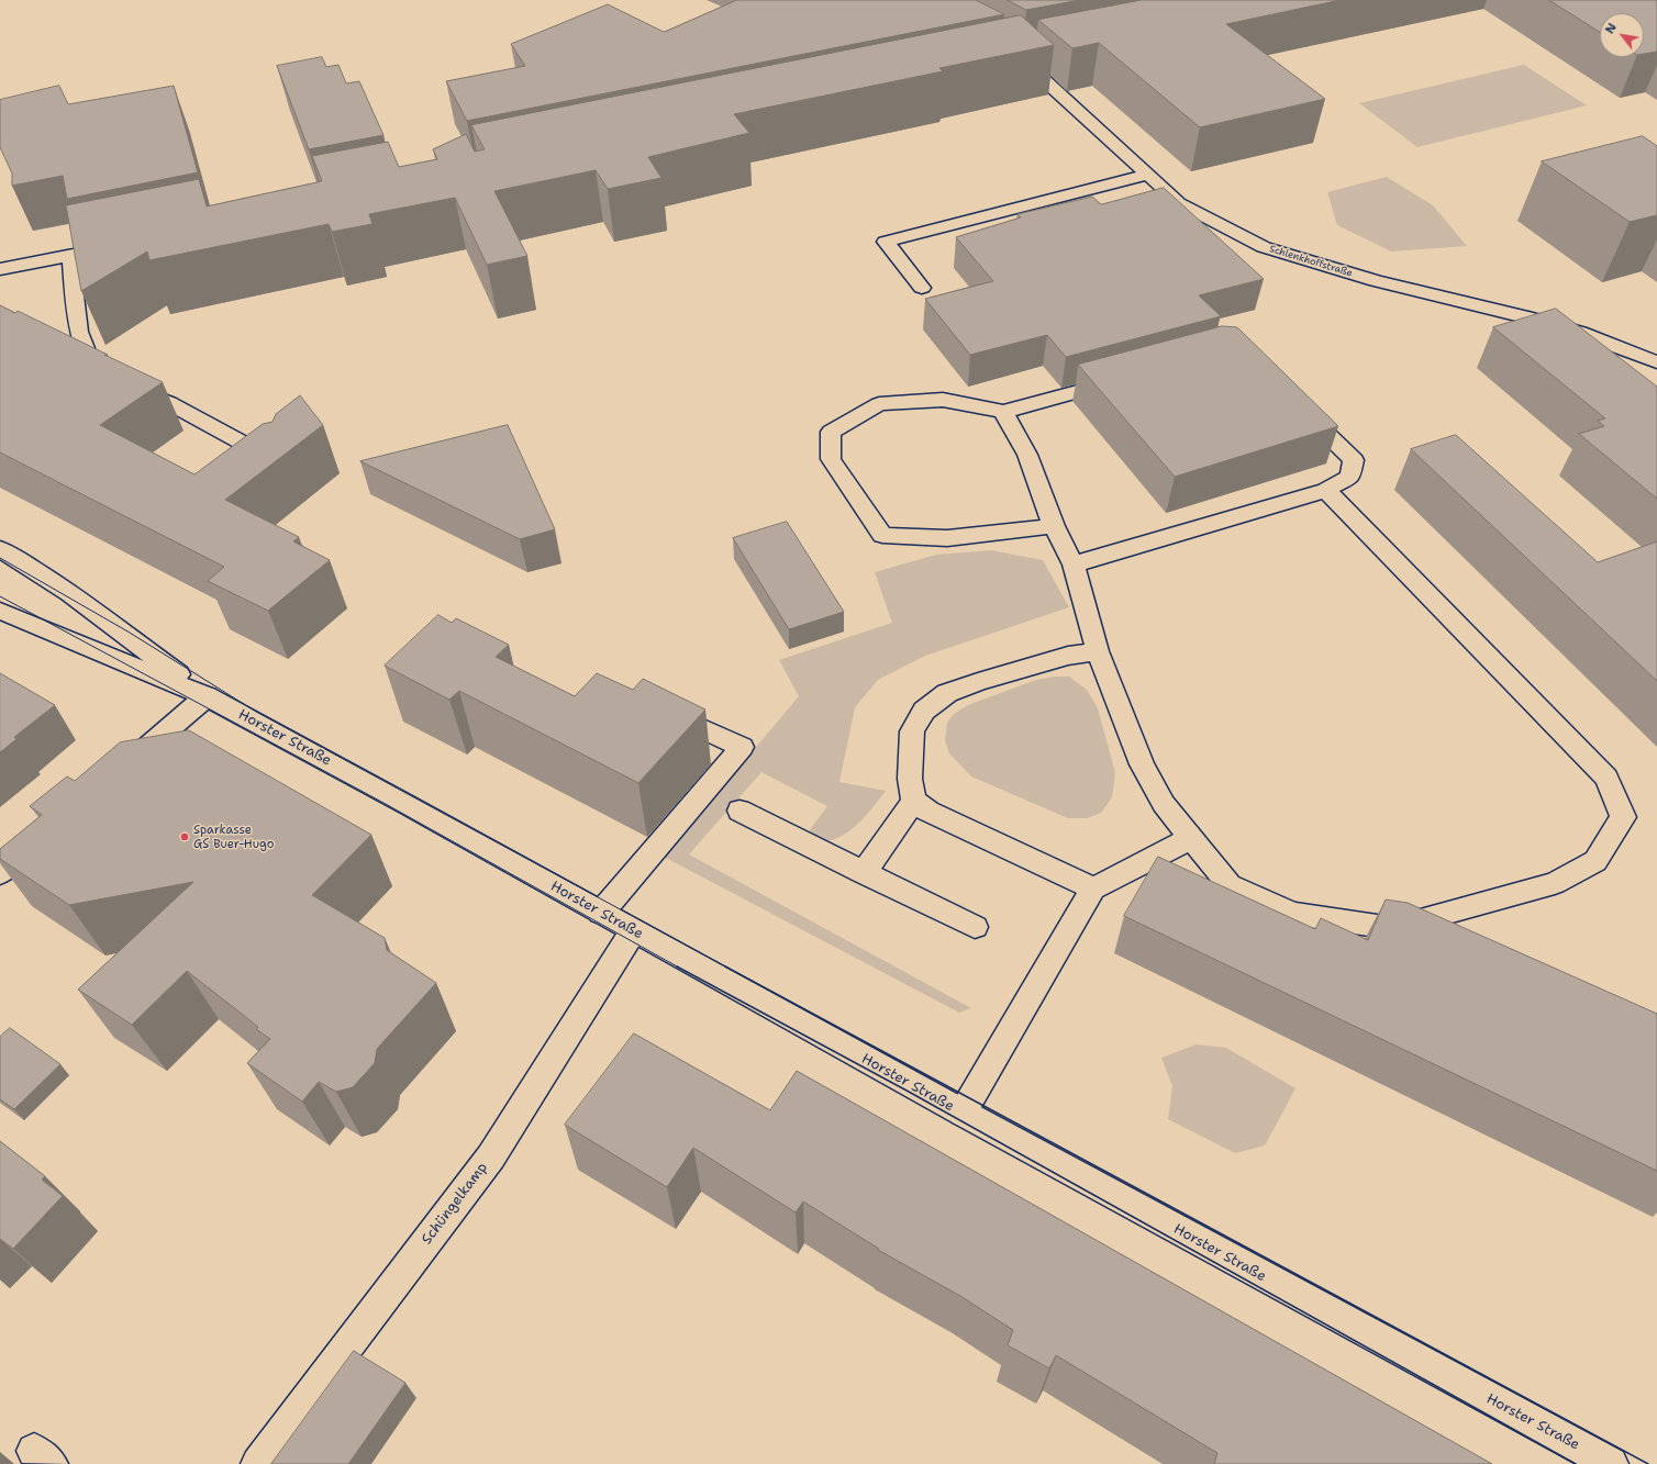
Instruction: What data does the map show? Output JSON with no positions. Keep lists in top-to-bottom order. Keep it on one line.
{"streets":{"main road":["Schlenkhoffstraße","Horster Straße","Schüngelkamp"]},"crossings":[["Horster Straße","Schüngelkamp"]],"places":["Sparkasse GS Buer-Hugo"],"north":"top left"}
